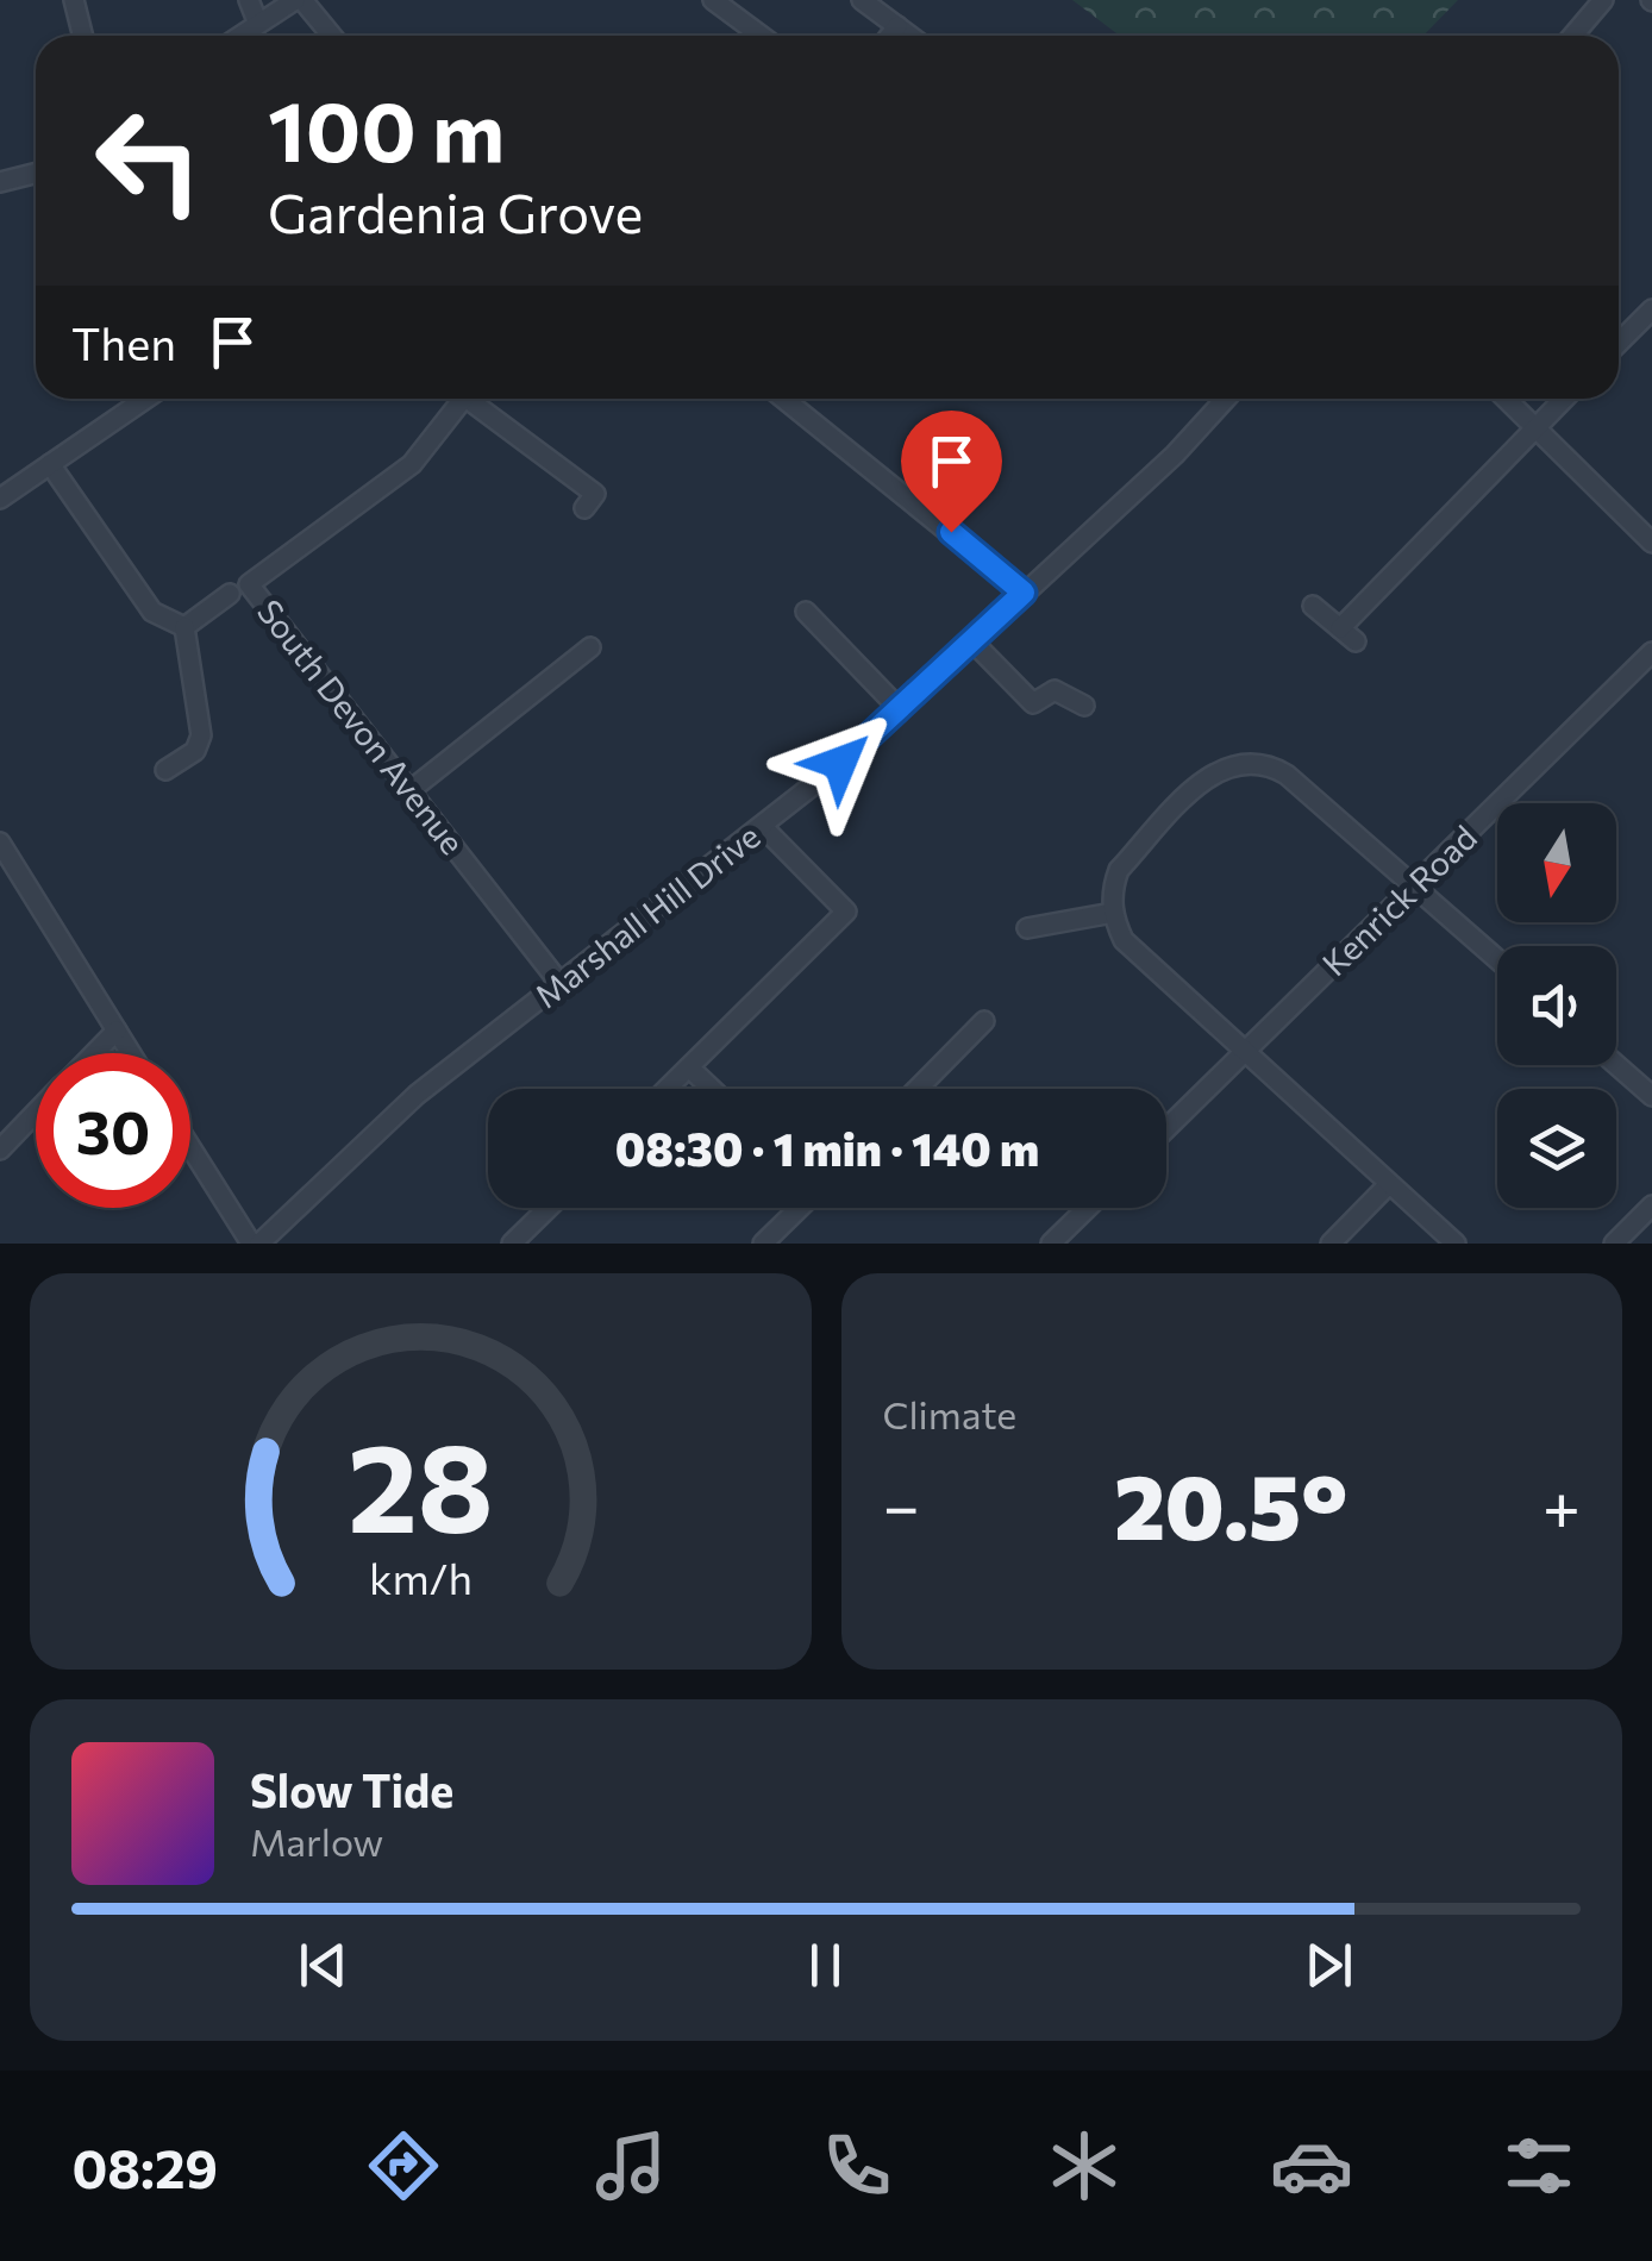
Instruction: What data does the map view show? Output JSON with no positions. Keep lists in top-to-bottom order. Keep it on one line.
{"streets":{"street":["South Devon Avenue","Kenrick Road","Marshall Hill Drive"]},"crossings":[["South Devon Avenue","Marshall Hill Drive"]],"north":"bottom","page":{"turn":["100 m","Gardenia Grove"],"then":"Then","limit":"30","trip":"08:30 · 1 min · 140 m","tile":"Climate","heat":["−","20.5°","+"],"song":["Slow Tide","Marlow"],"tabs":"08:29","gauge":["28","km/h"]}}
